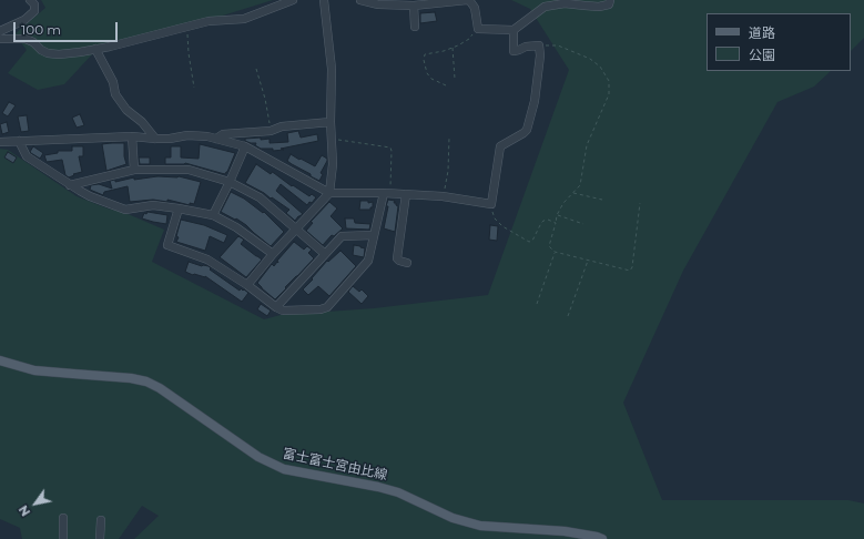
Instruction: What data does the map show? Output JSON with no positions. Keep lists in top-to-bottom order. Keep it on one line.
{"streets":{"main road":["富士富士宮由比線"]},"legend":["道路","公園"],"scale_bar":"100 m","north":"bottom left"}
